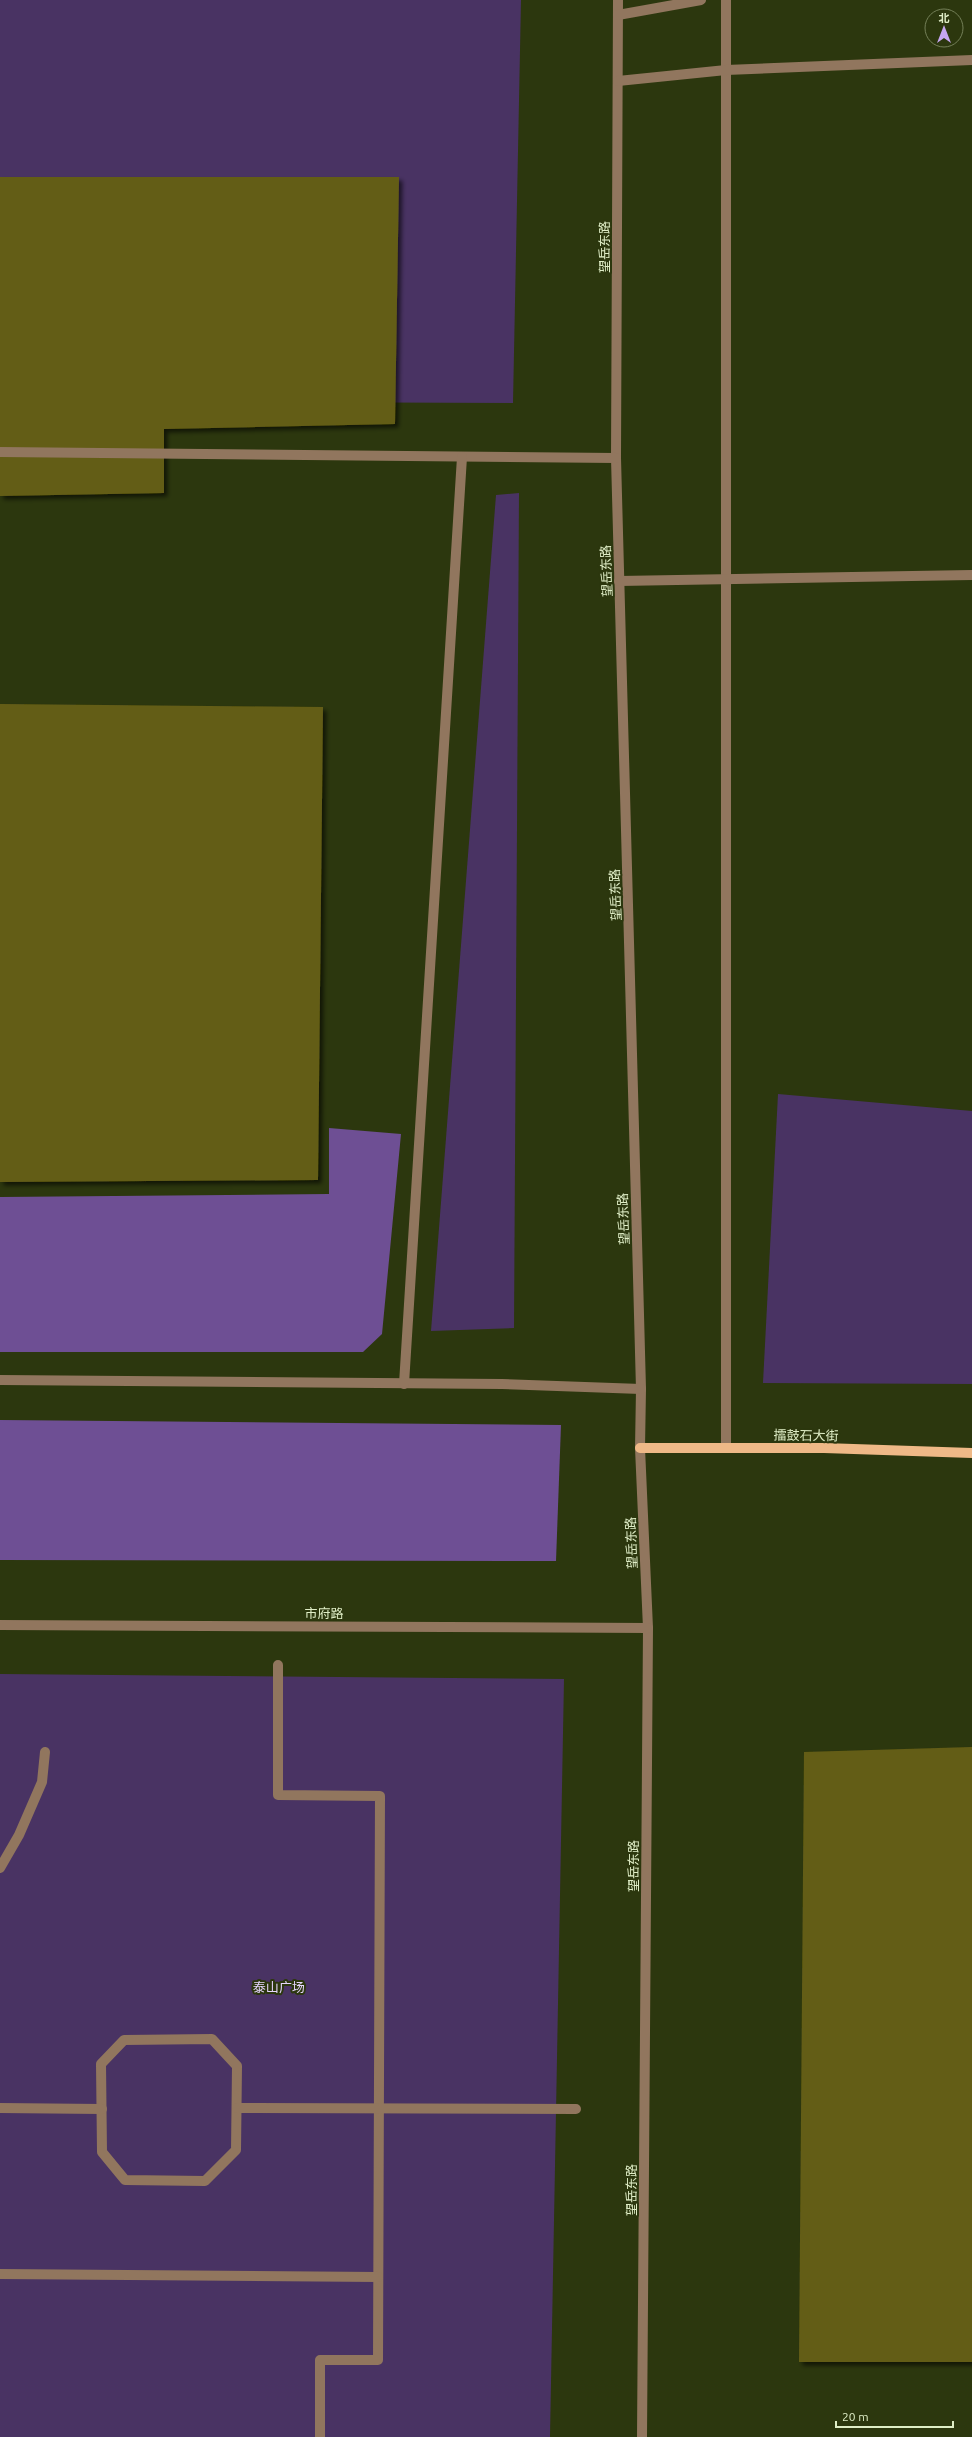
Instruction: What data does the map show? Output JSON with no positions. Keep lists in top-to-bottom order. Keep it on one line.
{"streets":{"main road":["擂鼓石大街"],"street":["望岳东路","市府路"]},"crossings":[["望岳东路","擂鼓石大街"],["望岳东路","市府路"]],"parks":["泰山广场"],"scale_bar":"20 m","north":"top"}
